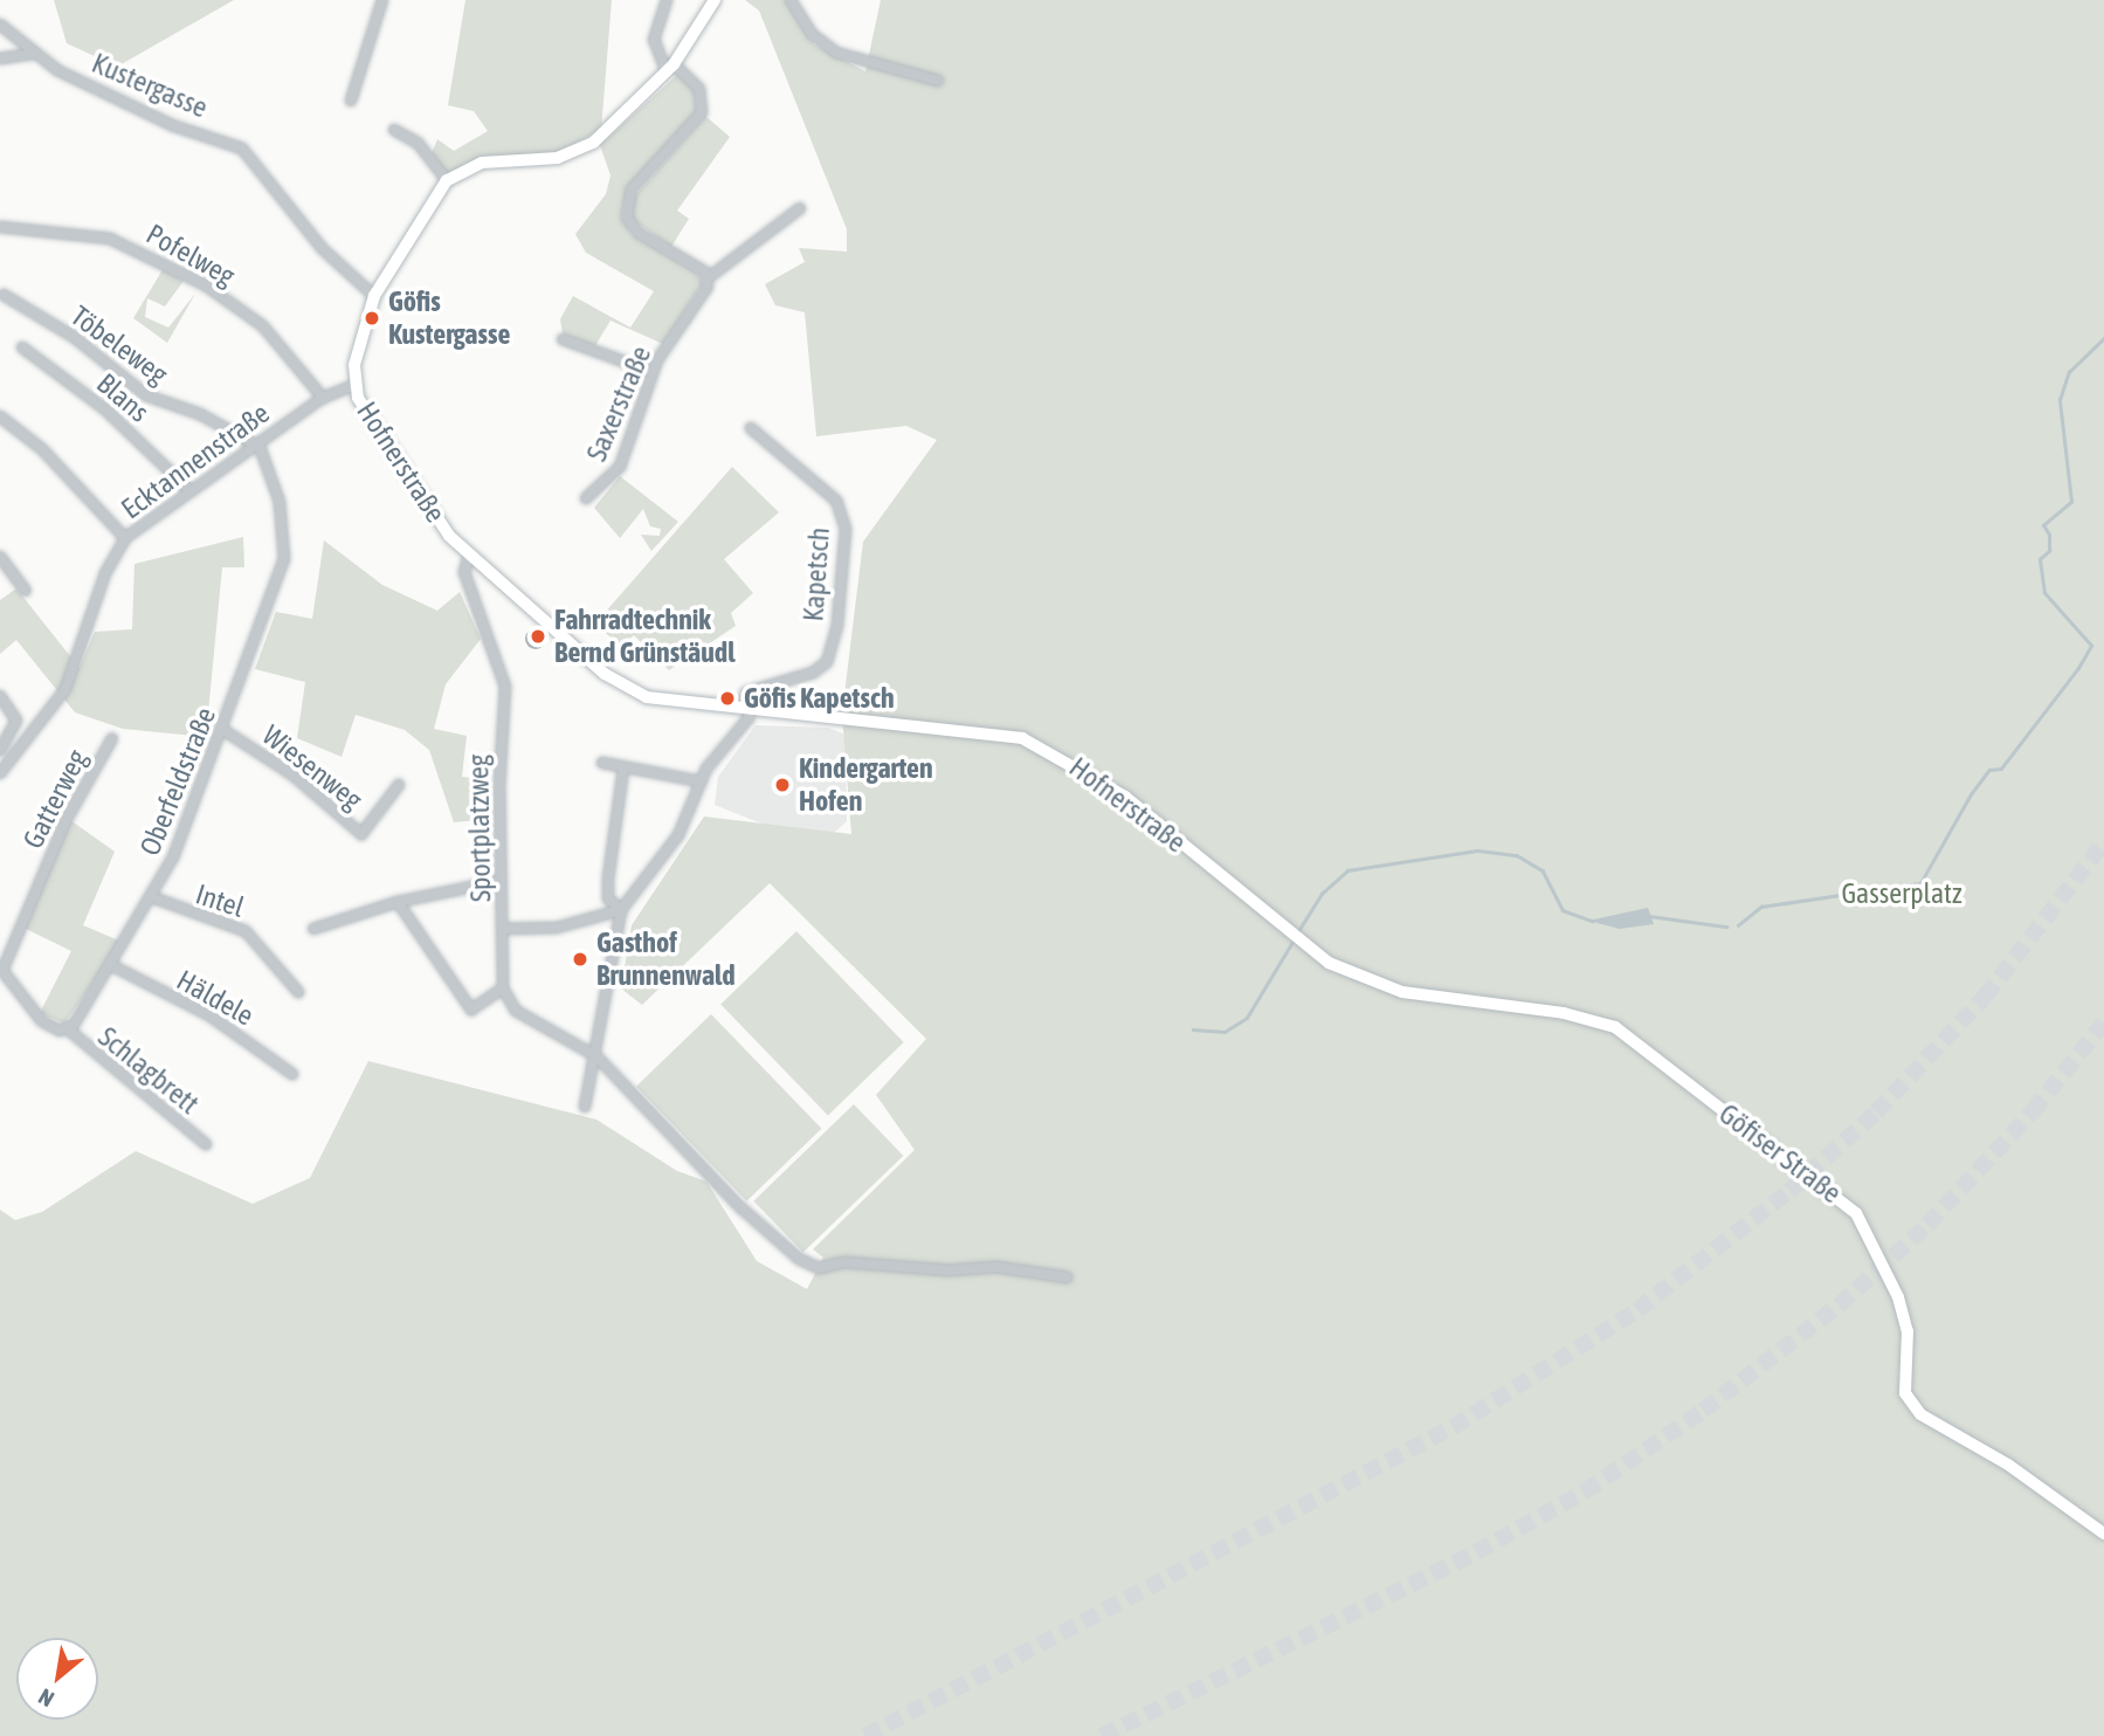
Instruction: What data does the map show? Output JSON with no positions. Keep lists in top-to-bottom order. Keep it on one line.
{"streets":{"main road":["Hofnerstraße","Göfiser Straße"],"street":["Kustergasse","Pofelweg","Töbeleweg","Blans","Saxerstraße","Ecktannenstraße","Kapetsch","Wiesenweg","Oberfeldstraße","Gatterweg","Sportplatzweg","Intel","Häldele","Schlagbrett"]},"crossings":[["Kustergasse","Hofnerstraße"],["Pofelweg","Ecktannenstraße"],["Töbeleweg","Ecktannenstraße"],["Töbeleweg","Oberfeldstraße"],["Blans","Ecktannenstraße"],["Ecktannenstraße","Hofnerstraße"],["Ecktannenstraße","Oberfeldstraße"],["Hofnerstraße","Kapetsch"],["Hofnerstraße","Sportplatzweg"],["Hofnerstraße","Göfiser Straße"],["Wiesenweg","Oberfeldstraße"],["Oberfeldstraße","Intel"],["Oberfeldstraße","Häldele"],["Oberfeldstraße","Schlagbrett"]],"parks":["Gasserplatz"],"places":["Göfis Kustergasse","Fahrradtechnik Bernd Grünstäudl","Göfis Kapetsch","Kindergarten Hofen","Gasthof Brunnenwald"],"north":"bottom left"}
